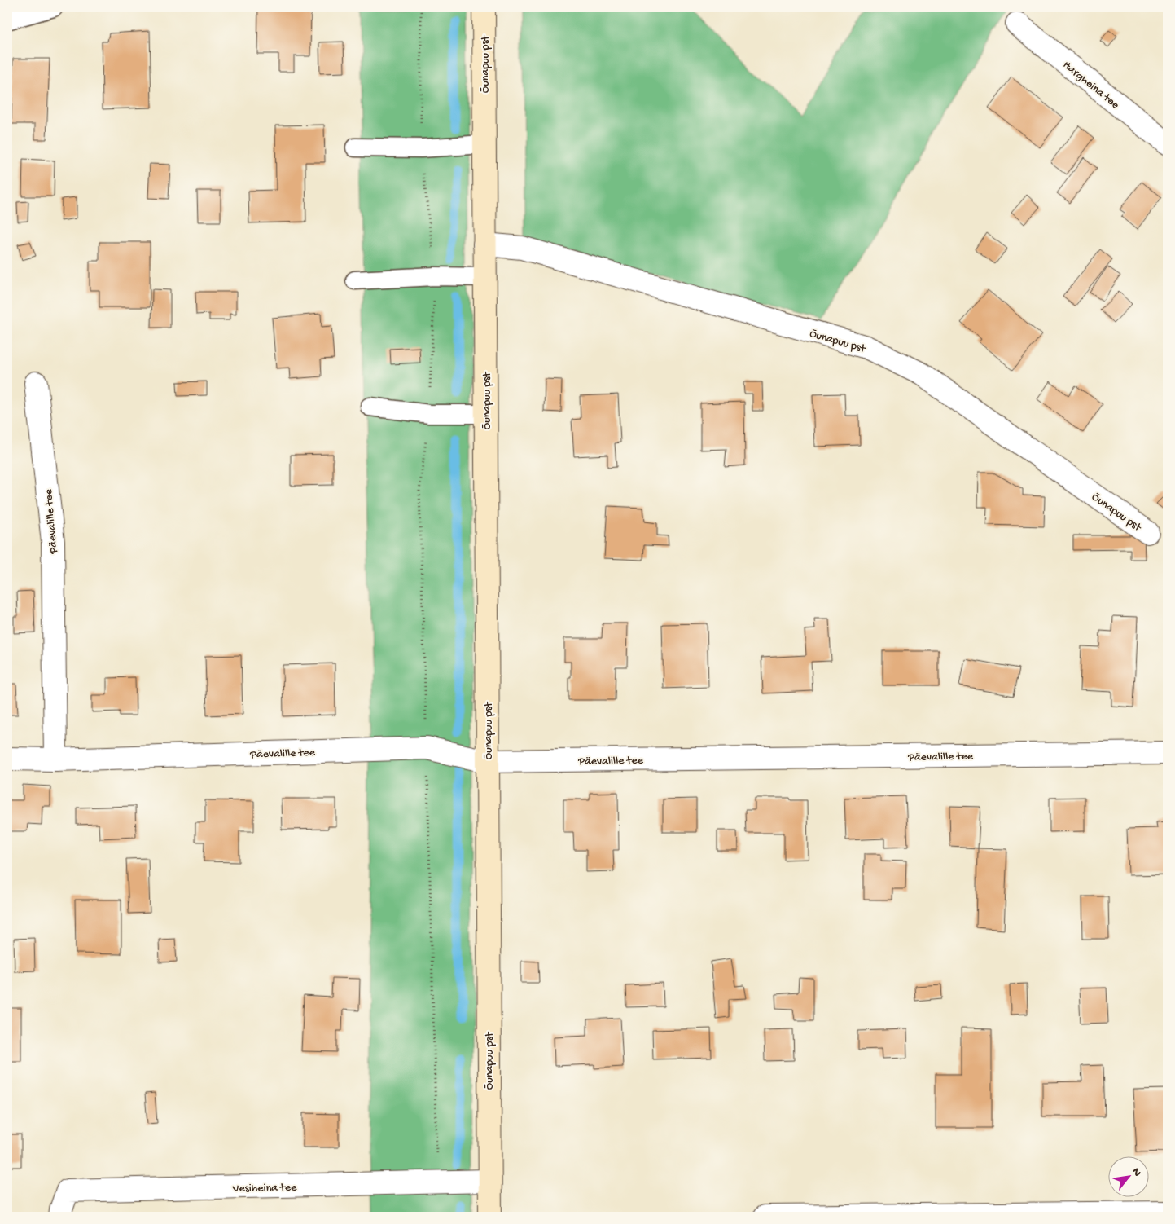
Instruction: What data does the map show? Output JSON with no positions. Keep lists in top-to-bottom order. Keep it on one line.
{"streets":{"street":["Õunapuu pst","Hargheina tee","Päevalille tee","Vesiheina tee"]},"crossings":[["Õunapuu pst","Päevalille tee"],["Õunapuu pst","Vesiheina tee"]],"north":"top right"}
